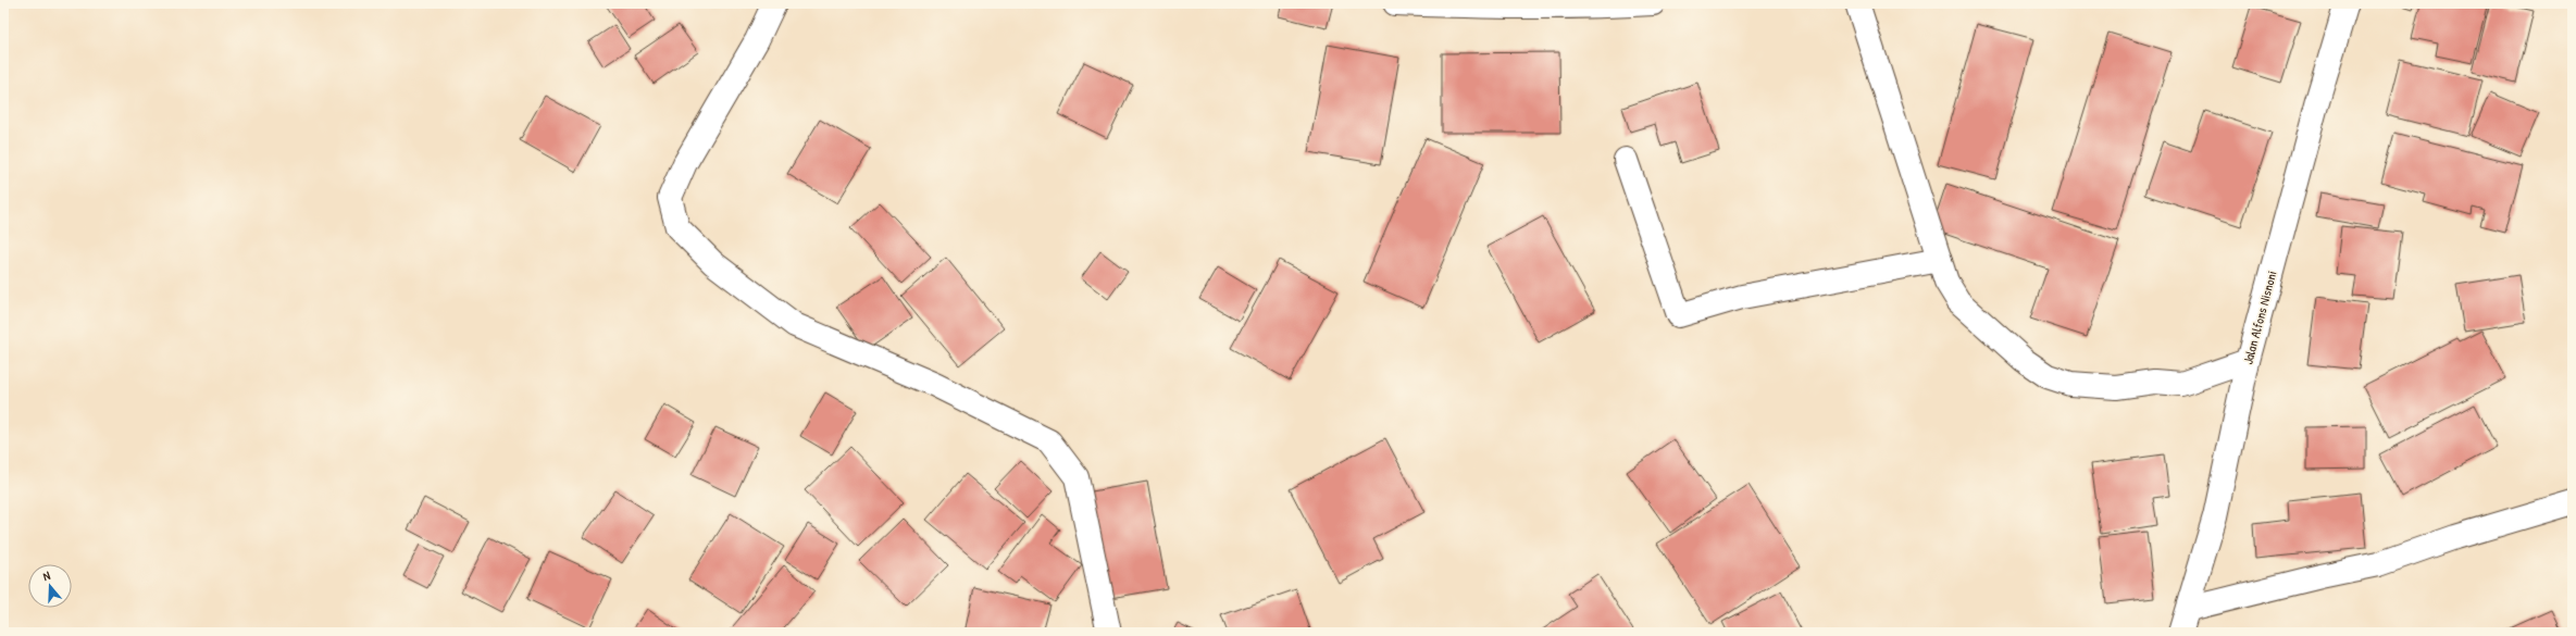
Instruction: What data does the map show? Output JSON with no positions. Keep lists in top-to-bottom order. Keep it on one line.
{"streets":{"street":["Jalan Alfons Nisnoni"]},"north":"top"}
